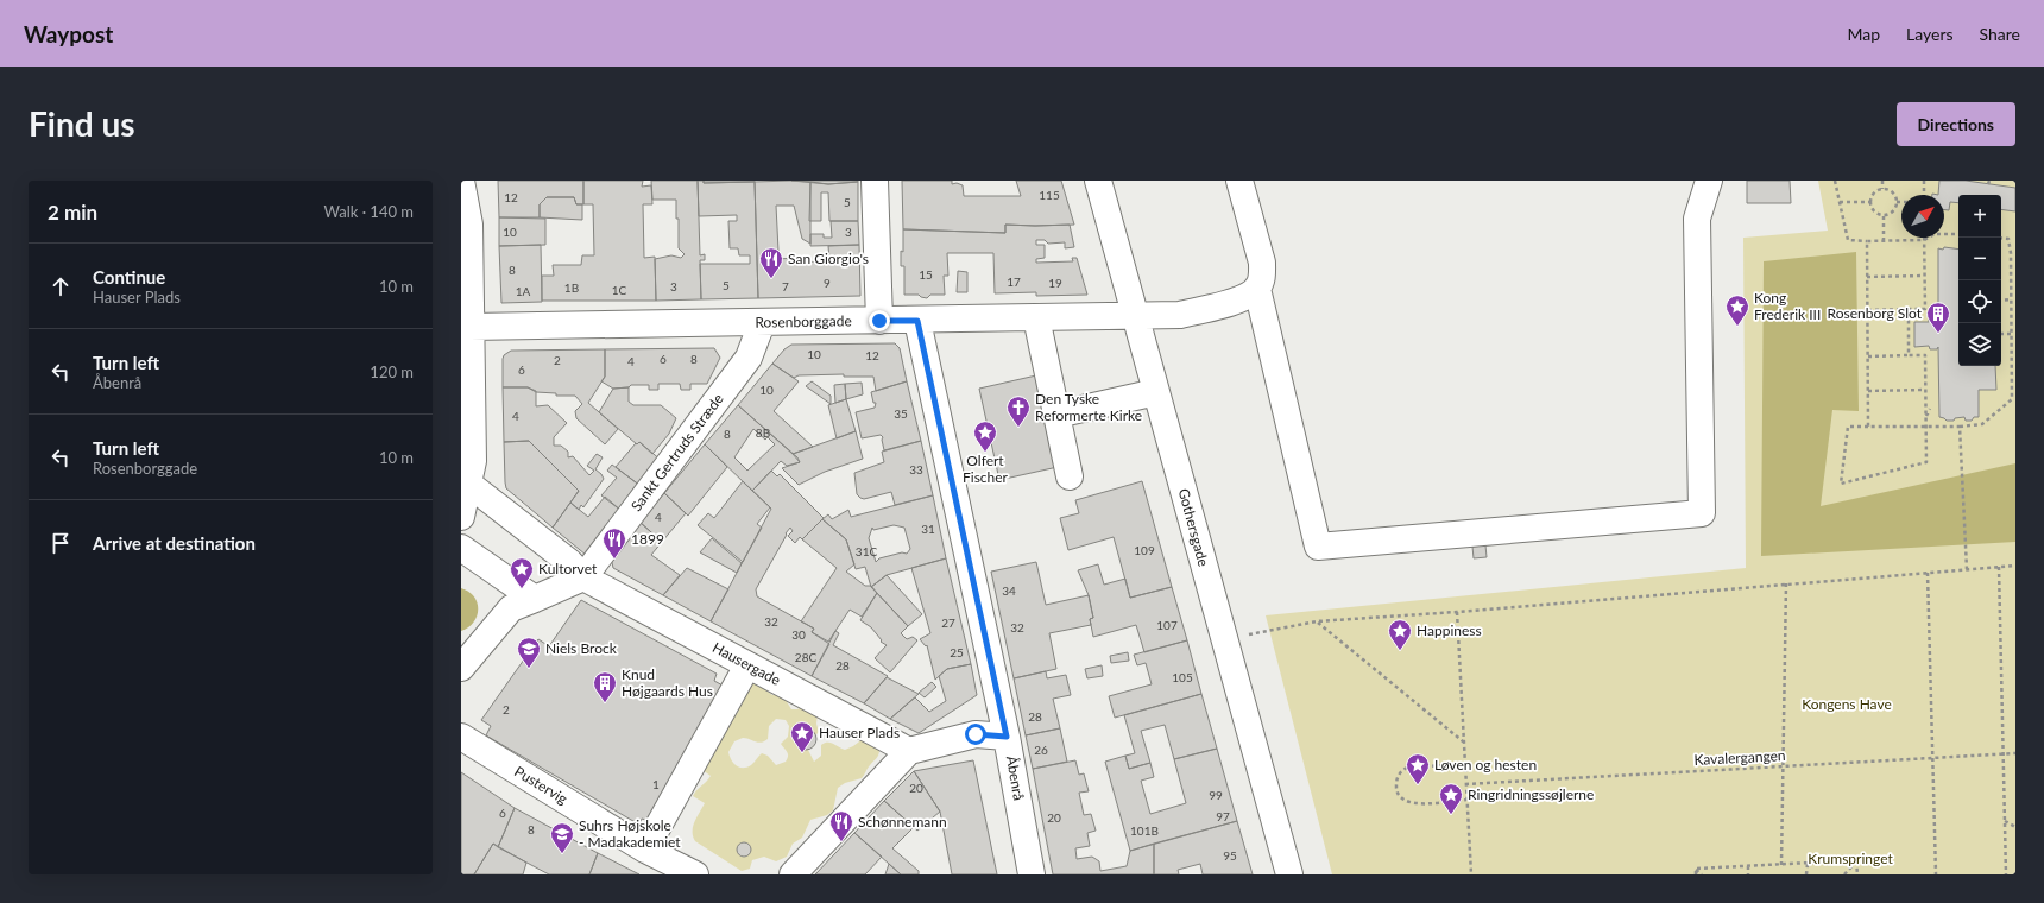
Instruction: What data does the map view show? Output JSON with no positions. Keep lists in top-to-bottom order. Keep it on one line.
{"streets":{"street":["Rosenborggade","Sankt Gertruds Stræde","Gothersgade","Hausergade","Åbenrå","Pustervig"],"path":["Kavalergangen"]},"crossings":[["Rosenborggade","Sankt Gertruds Stræde"],["Rosenborggade","Gothersgade"],["Rosenborggade","Åbenrå"],["Sankt Gertruds Stræde","Hausergade"]],"parks":["Kongens Have","Krumspringet"],"places":{"restaurant":["San Giorgio's","1899","Schønnemann"],"place":["Kong Frederik III","Olfert Fischer","Kultorvet","Happiness","Hauser Plads","Løven og hesten","Ringridningssøjlerne"],"building":["Rosenborg Slot","Knud Højgaards Hus"],"church":["Den Tyske Reformerte Kirke"],"school or university":["Niels Brock","Suhrs Højskole - Madakademiet"]},"house_numbers":["115","12","5","10","3","8","15","17","9","19","5","3","7","1B","1C","1A","10","12","6","8","2","4","6","10","35","4","8B","8","33","4","31","109","31C","34","32","27","107","32","30","25","28C","28","105","2","28","26","1","20","99","6","97","20","8","101B","95"],"north":"top right","page":{"header":"Waypost","nav":["Map","Layers","Share"],"buttons":"Directions","title":"Find us","heading":["2 min","Walk · 140 m"],"map_buttons":["+","−"],"list":[["Continue","Hauser Plads","10 m"],["Turn left","Åbenrå","120 m"],["Turn left","Rosenborggade","10 m"],"Arrive at destination"]}}
